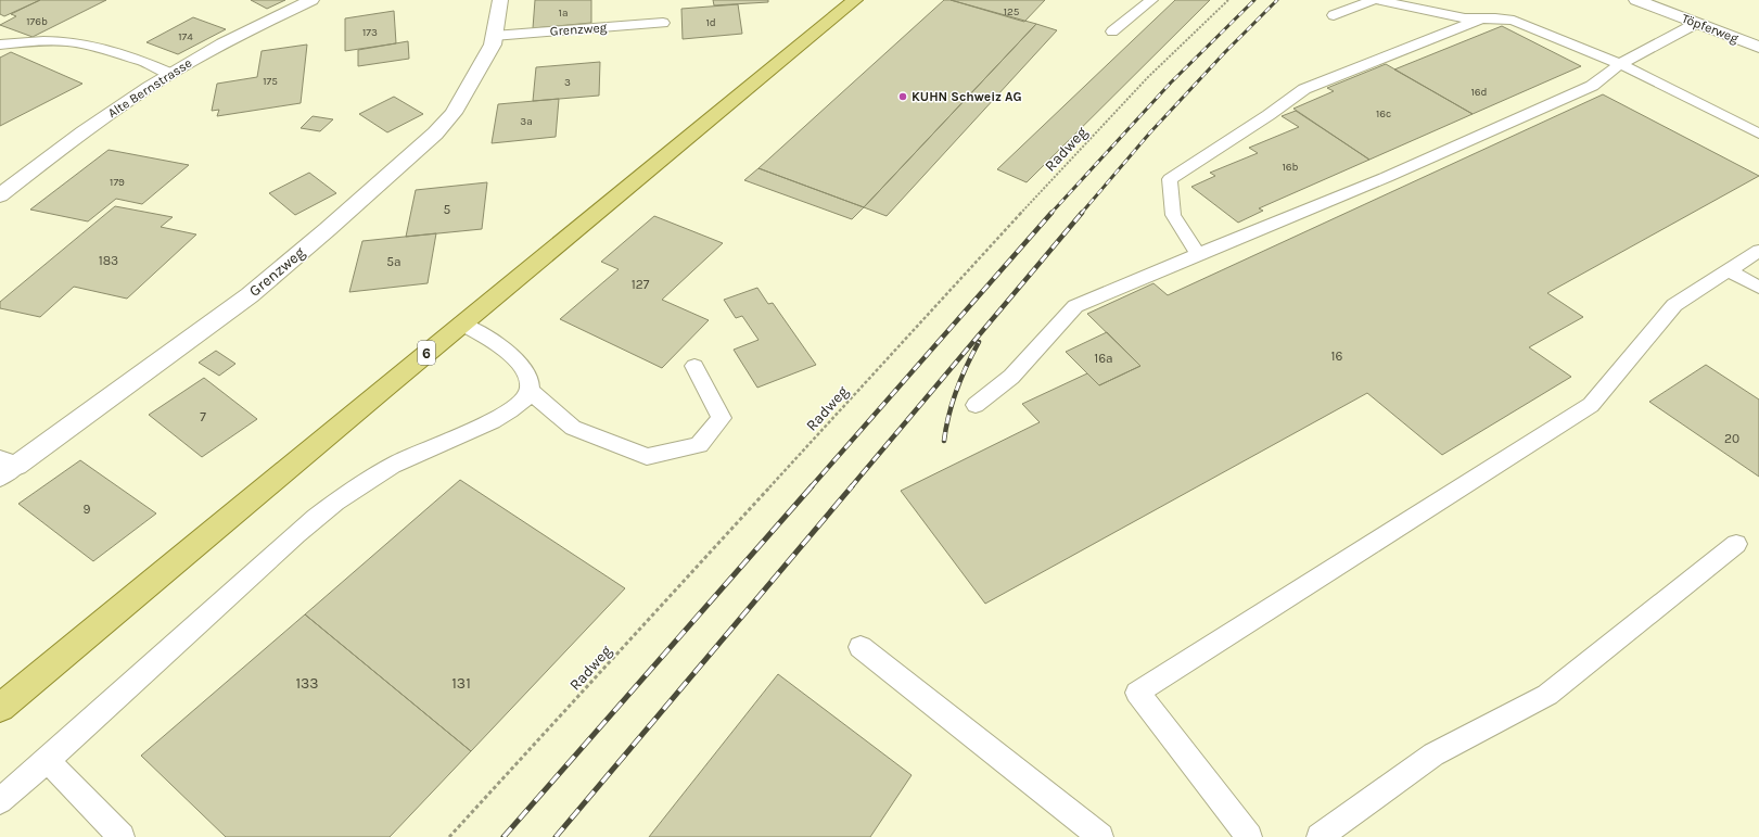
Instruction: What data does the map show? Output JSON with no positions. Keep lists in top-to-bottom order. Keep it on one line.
{"streets":{"main road":["6"],"street":["Töpferweg","Grenzweg","Alte Bernstrasse"],"path":["Radweg"]},"places":["KUHN Schweiz AG"],"house_numbers":["125","1a","176b","1d","173","174","175","3","16d","16c","3a","16b","179","5","183","5a","127","16","16a","7","20","9","133","131"]}
